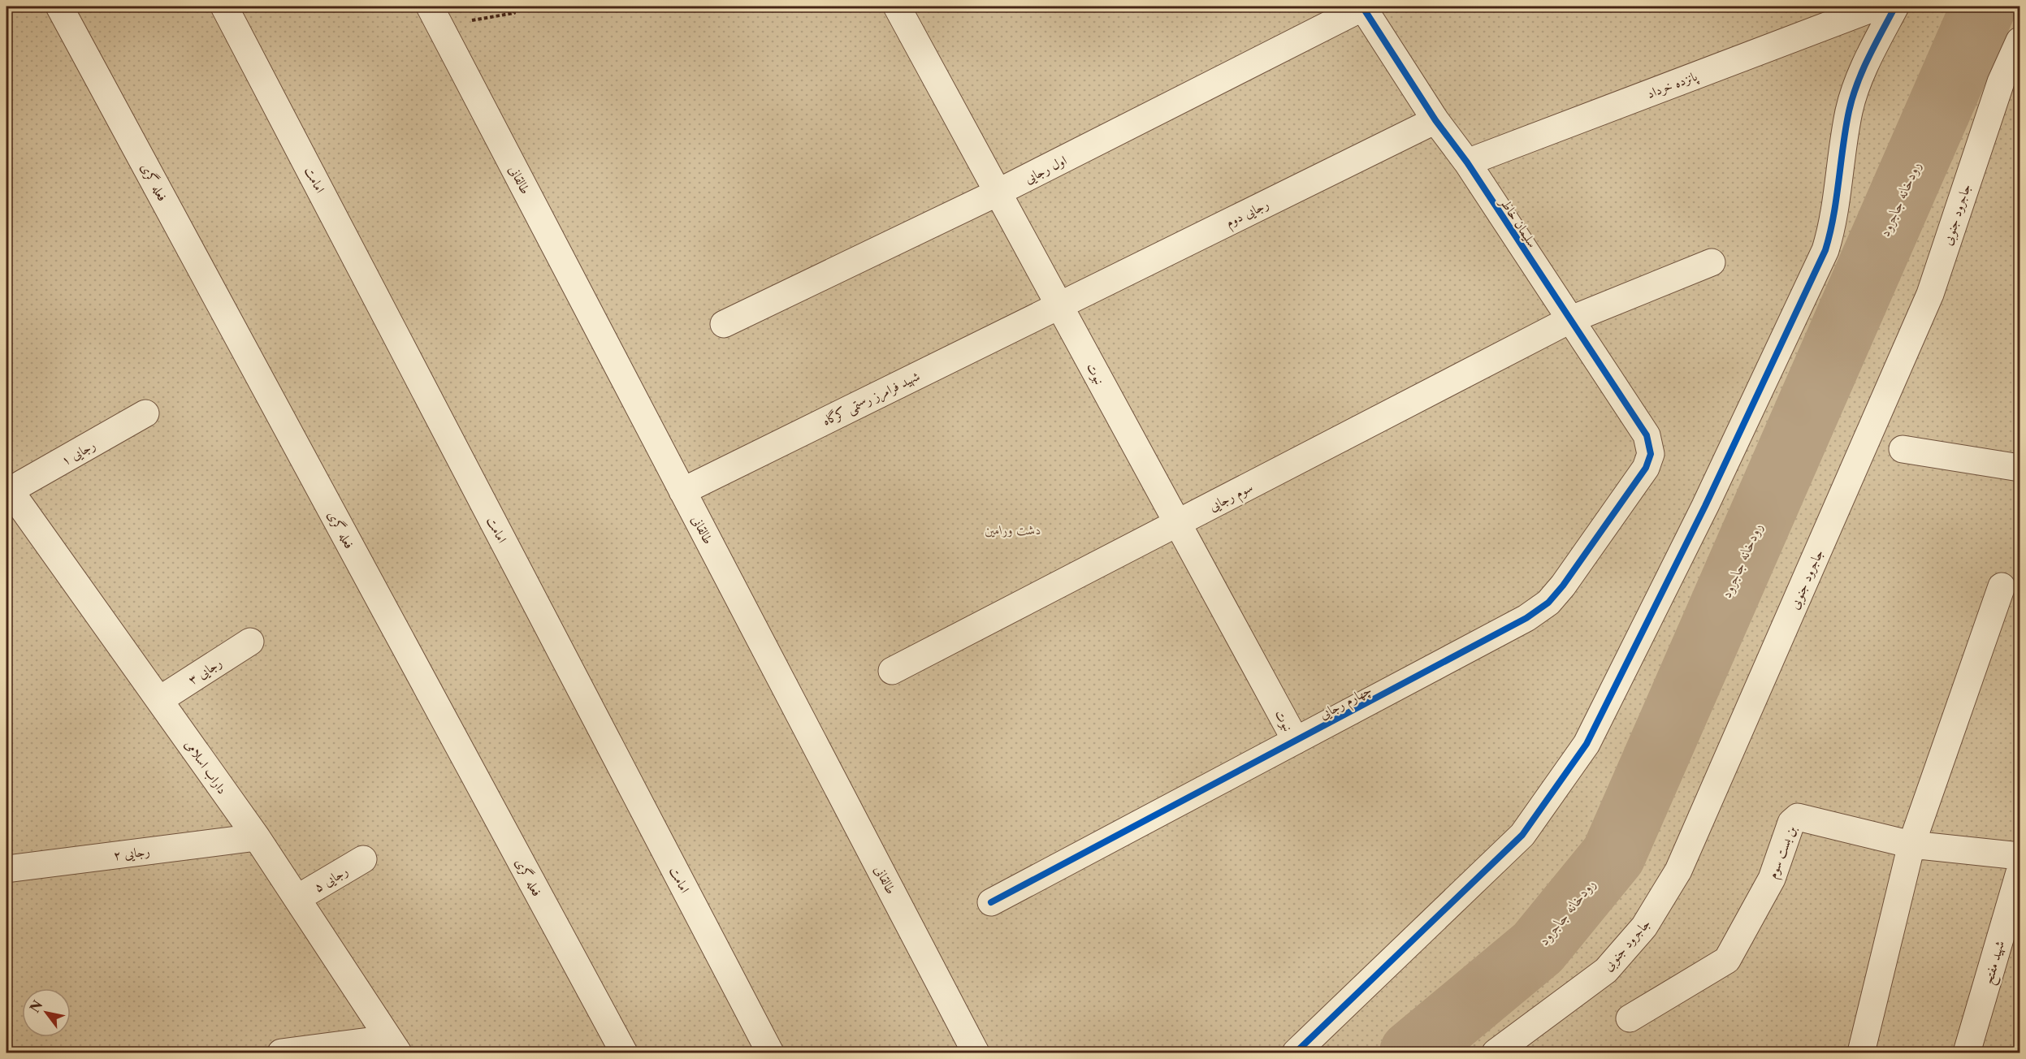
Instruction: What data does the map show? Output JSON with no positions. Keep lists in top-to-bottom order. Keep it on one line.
{"streets":{"street":["پانزده خرداد","اول رجایی","امامت","طالقانی","فعله گری","رجایی دوم","جاجرود جنوبی","سلیمان خاطر","نبوت","شهید فرامرز رستمی کرگاه","رجایی ۱","سوم رجایی","رجایی ۳","چهارم رجایی","داراب اسلامی","بن بست سوم","رجایی ۲","رجایی ۵","شهید مفتح"]},"crossings":[["پانزده خرداد","سلیمان خاطر"],["اول رجایی","سلیمان خاطر"],["اول رجایی","نبوت"],["طالقانی","شهید فرامرز رستمی کرگاه"],["رجایی دوم","سلیمان خاطر"],["رجایی دوم","نبوت"],["رجایی دوم","شهید فرامرز رستمی کرگاه"],["سلیمان خاطر","سوم رجایی"],["سلیمان خاطر","چهارم رجایی"],["نبوت","شهید فرامرز رستمی کرگاه"],["نبوت","سوم رجایی"],["نبوت","چهارم رجایی"],["رجایی ۱","داراب اسلامی"],["رجایی ۳","داراب اسلامی"],["داراب اسلامی","رجایی ۲"],["داراب اسلامی","رجایی ۵"]],"water":["رودخانه جاجرود"],"parks":["دشت ورامین"],"north":"top left"}
